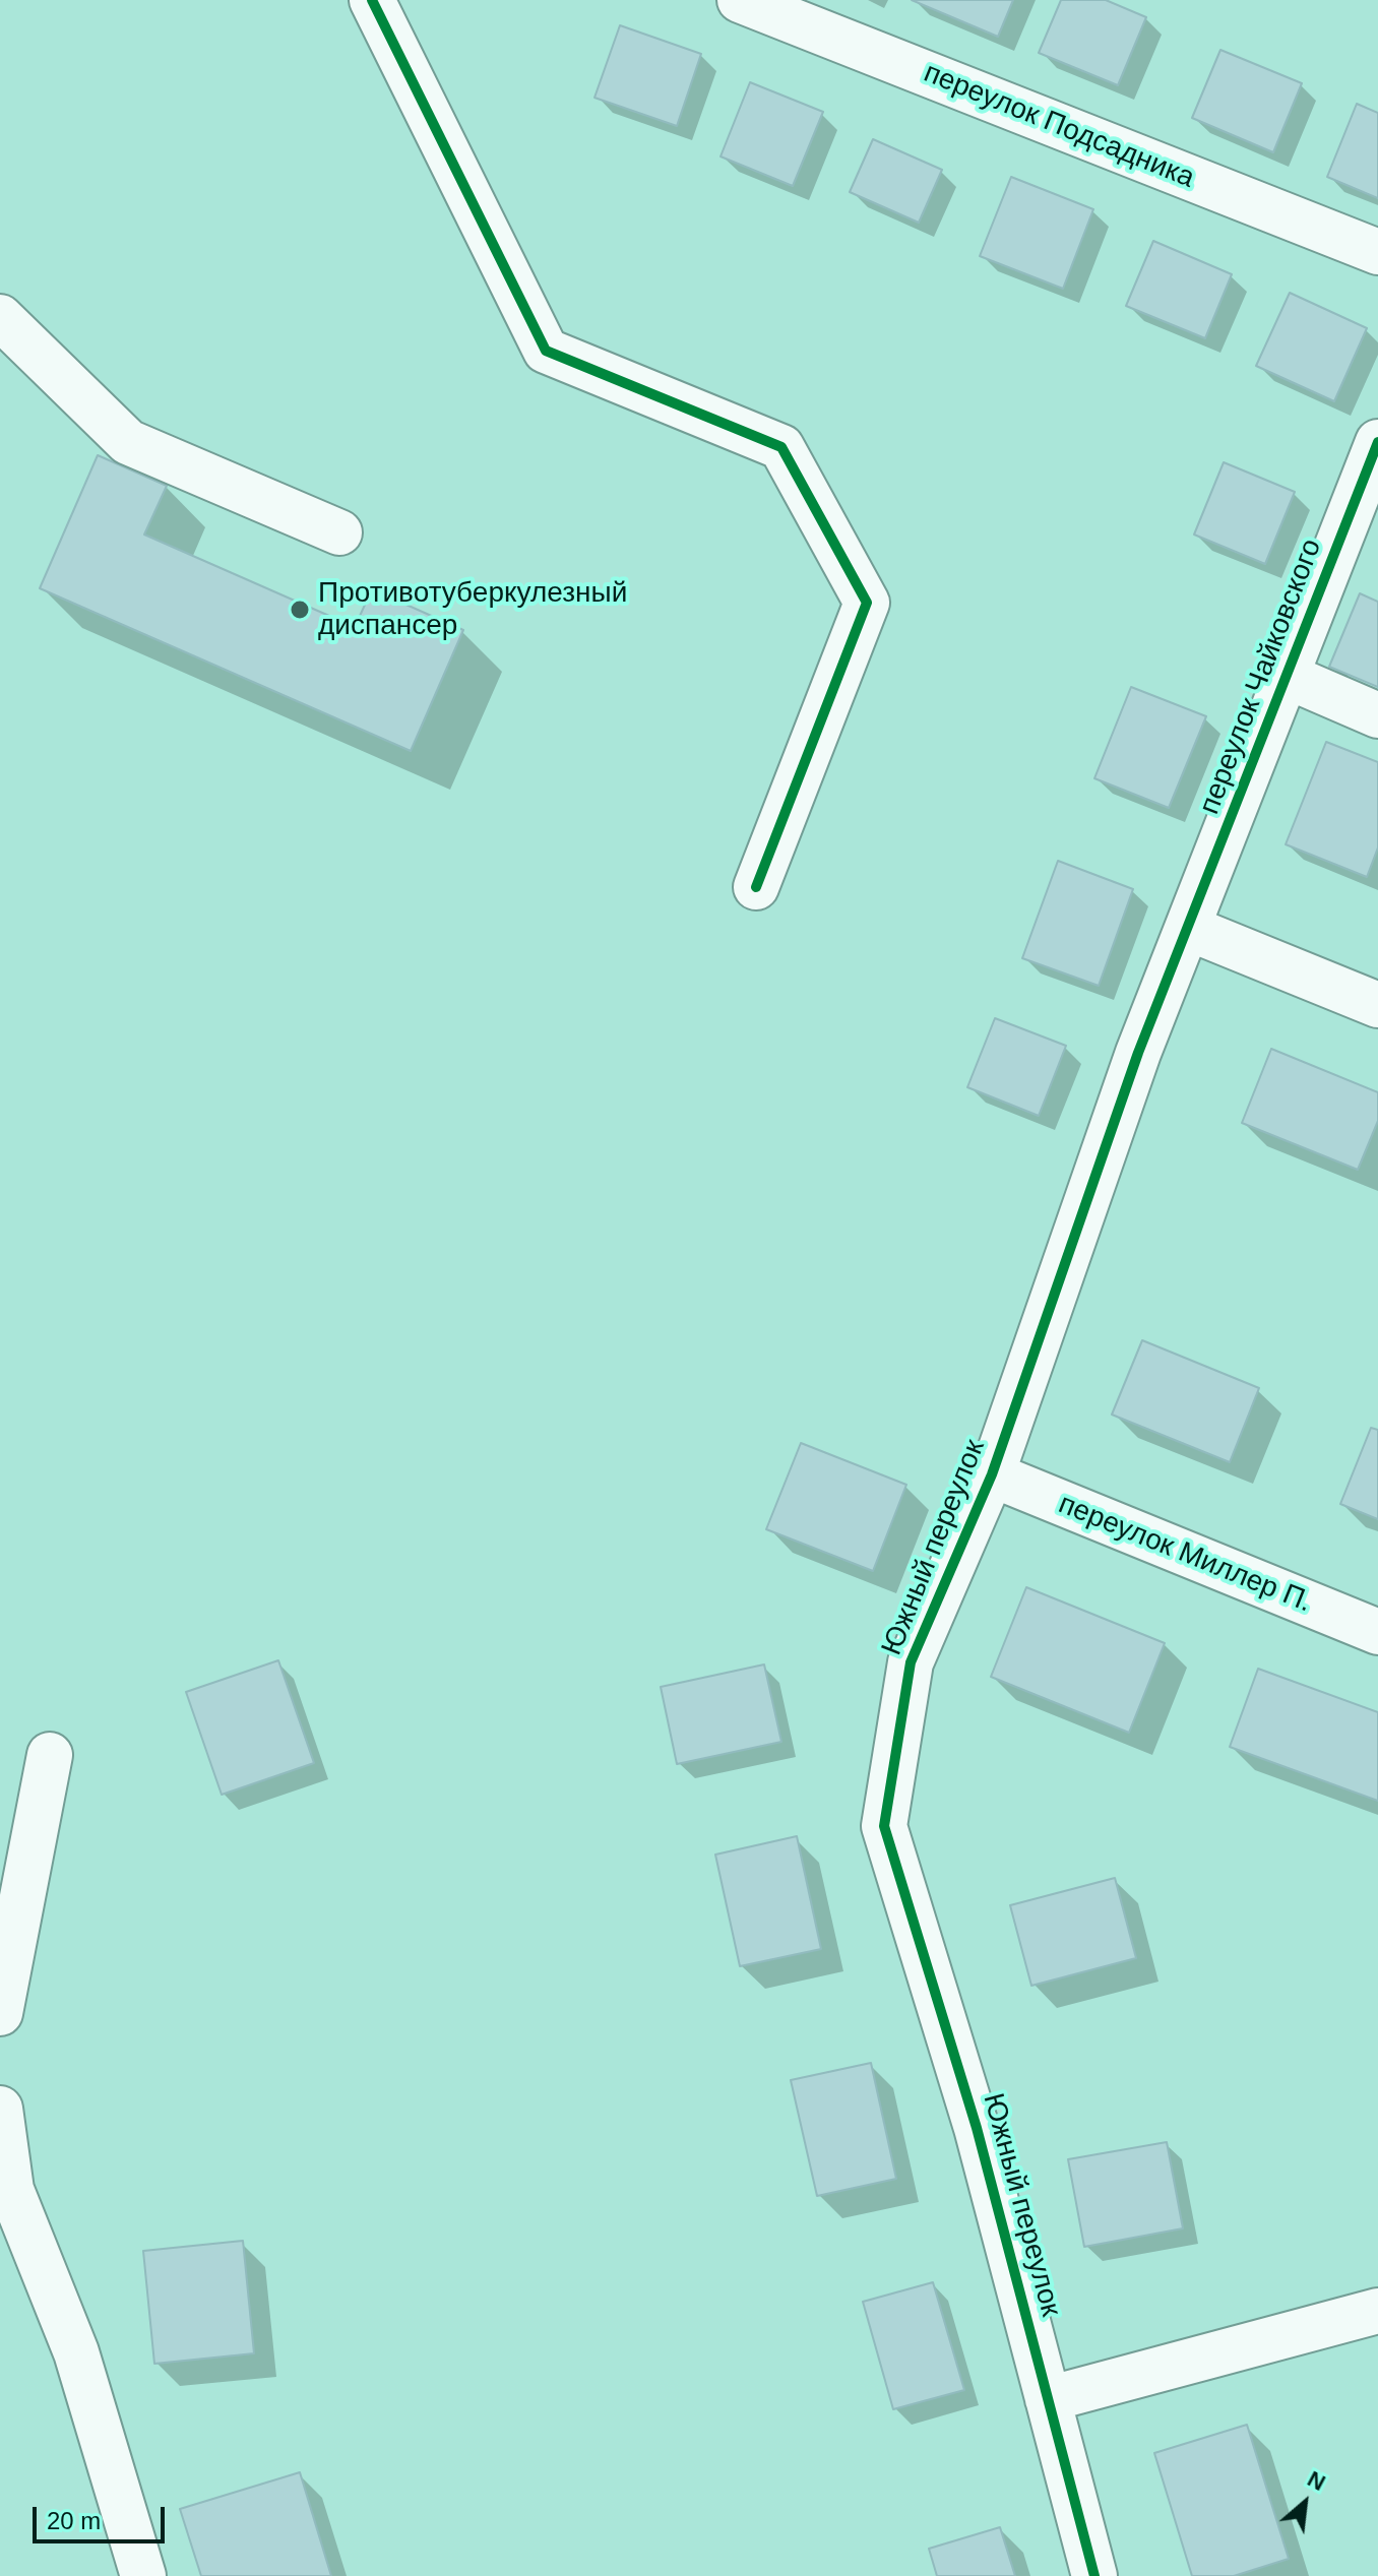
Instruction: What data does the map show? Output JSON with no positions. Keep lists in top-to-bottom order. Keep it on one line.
{"streets":{"street":["переулок Подсадника","переулок Чайковского","Южный переулок","переулок Миллер П."]},"crossings":[["переулок Чайковского","Южный переулок"],["Южный переулок","переулок Миллер П."]],"places":["Противотуберкулезный диспансер"],"scale_bar":"20 m","north":"top right"}
